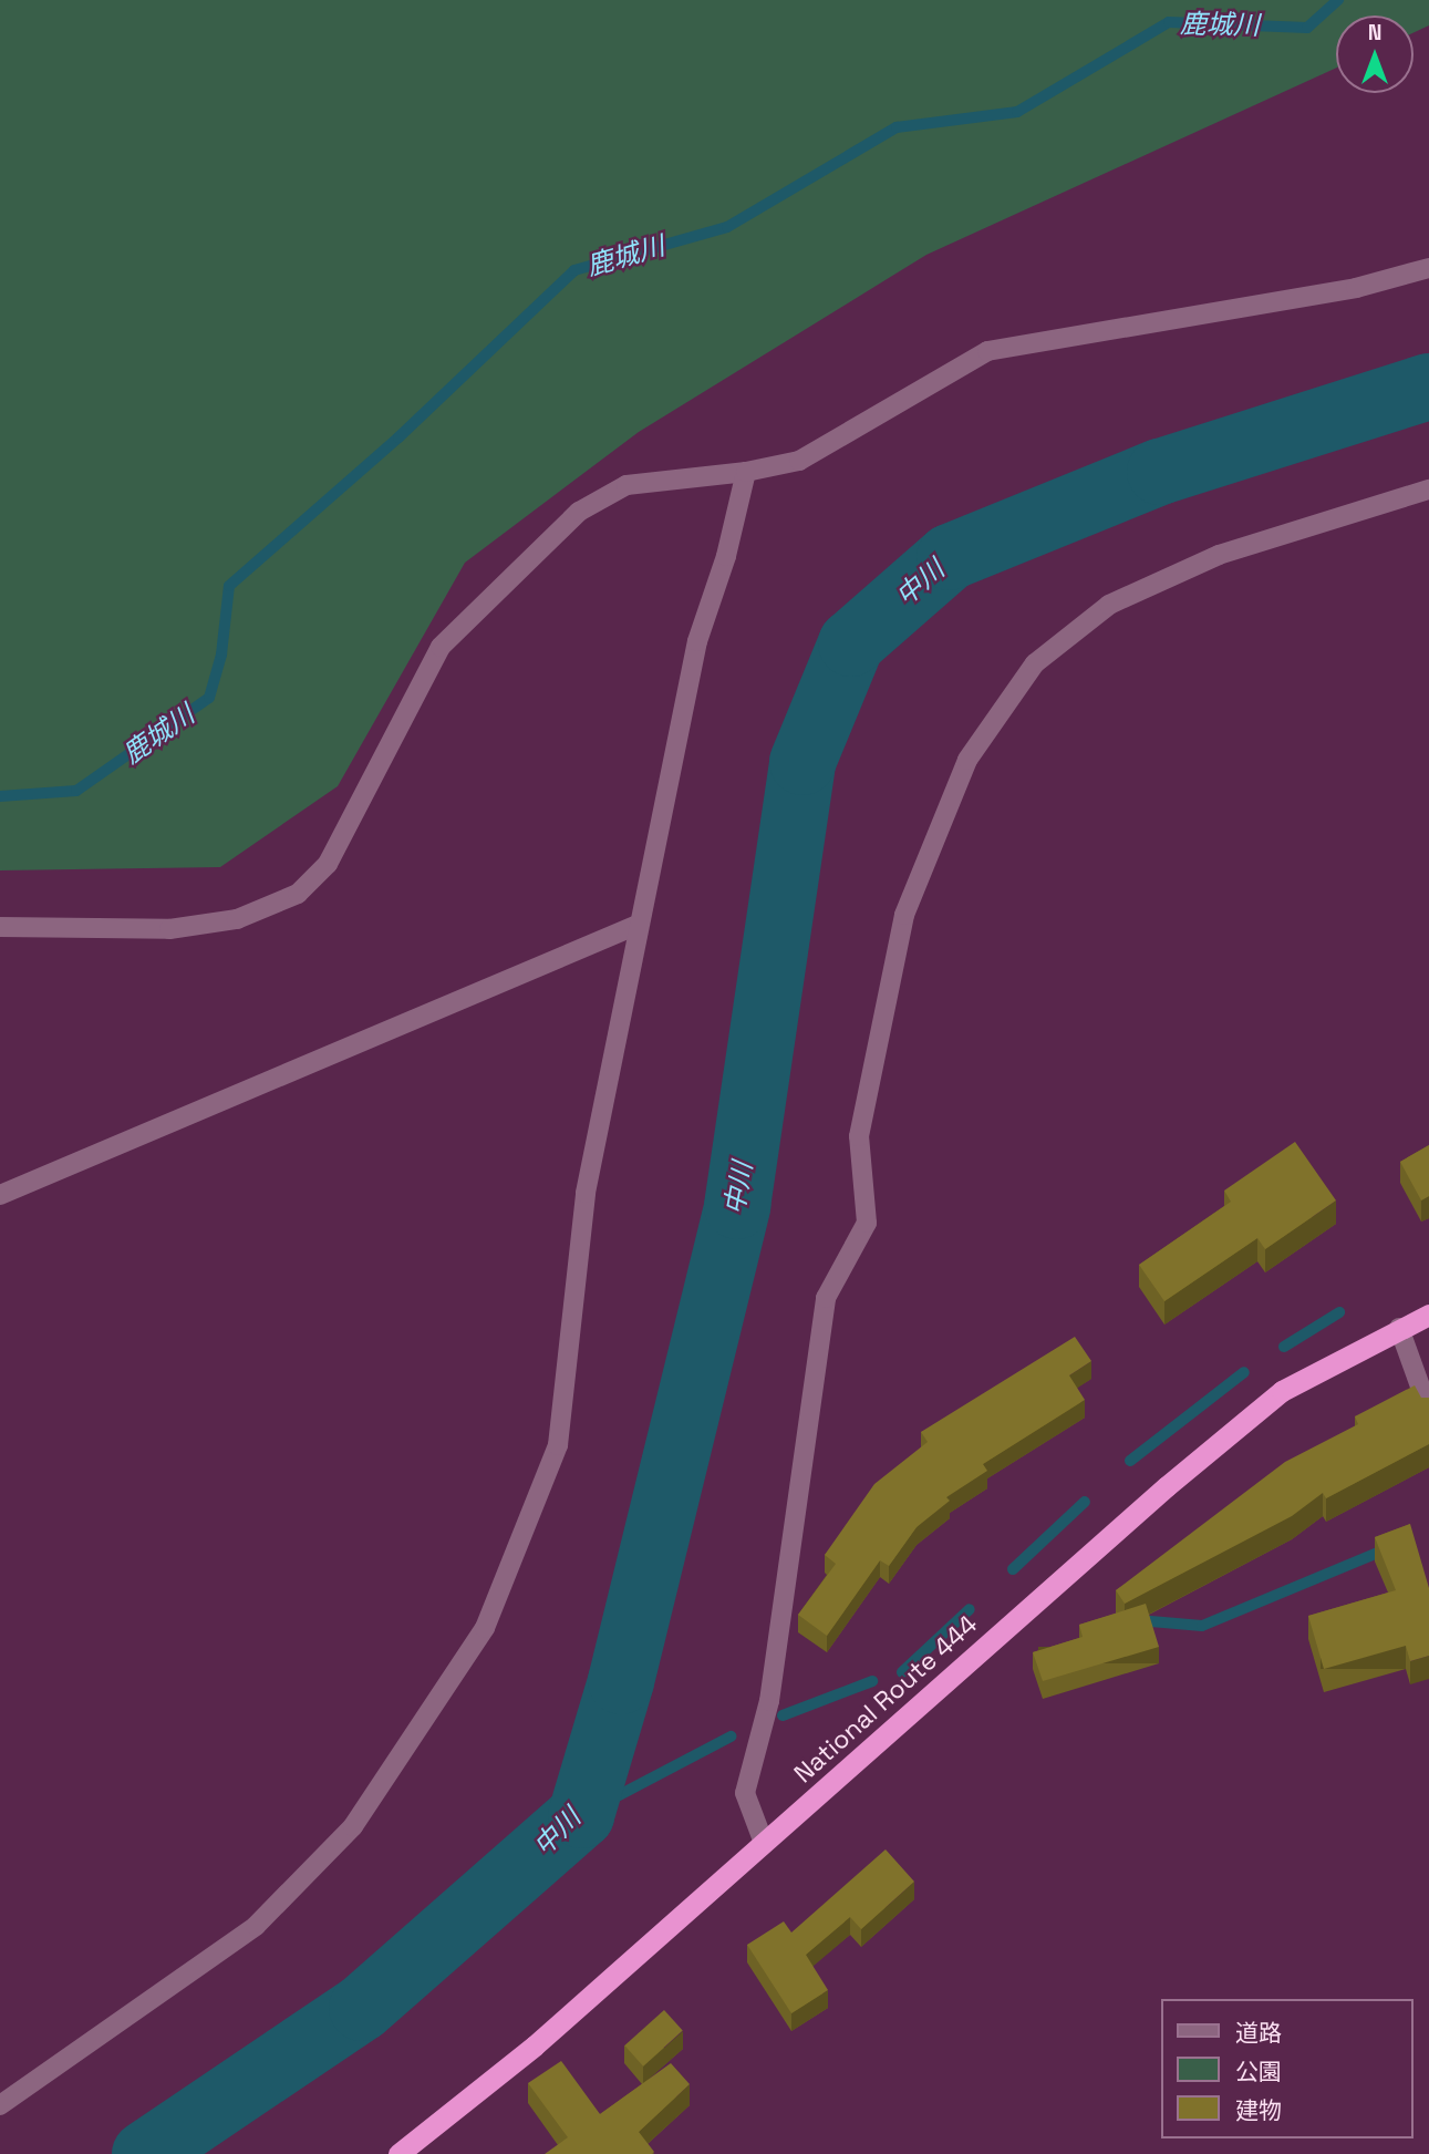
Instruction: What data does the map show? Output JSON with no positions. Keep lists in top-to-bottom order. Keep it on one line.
{"streets":{"highway":["National Route 444"]},"water":["鹿城川","中川"],"legend":["道路","公園","建物"],"north":"top"}
